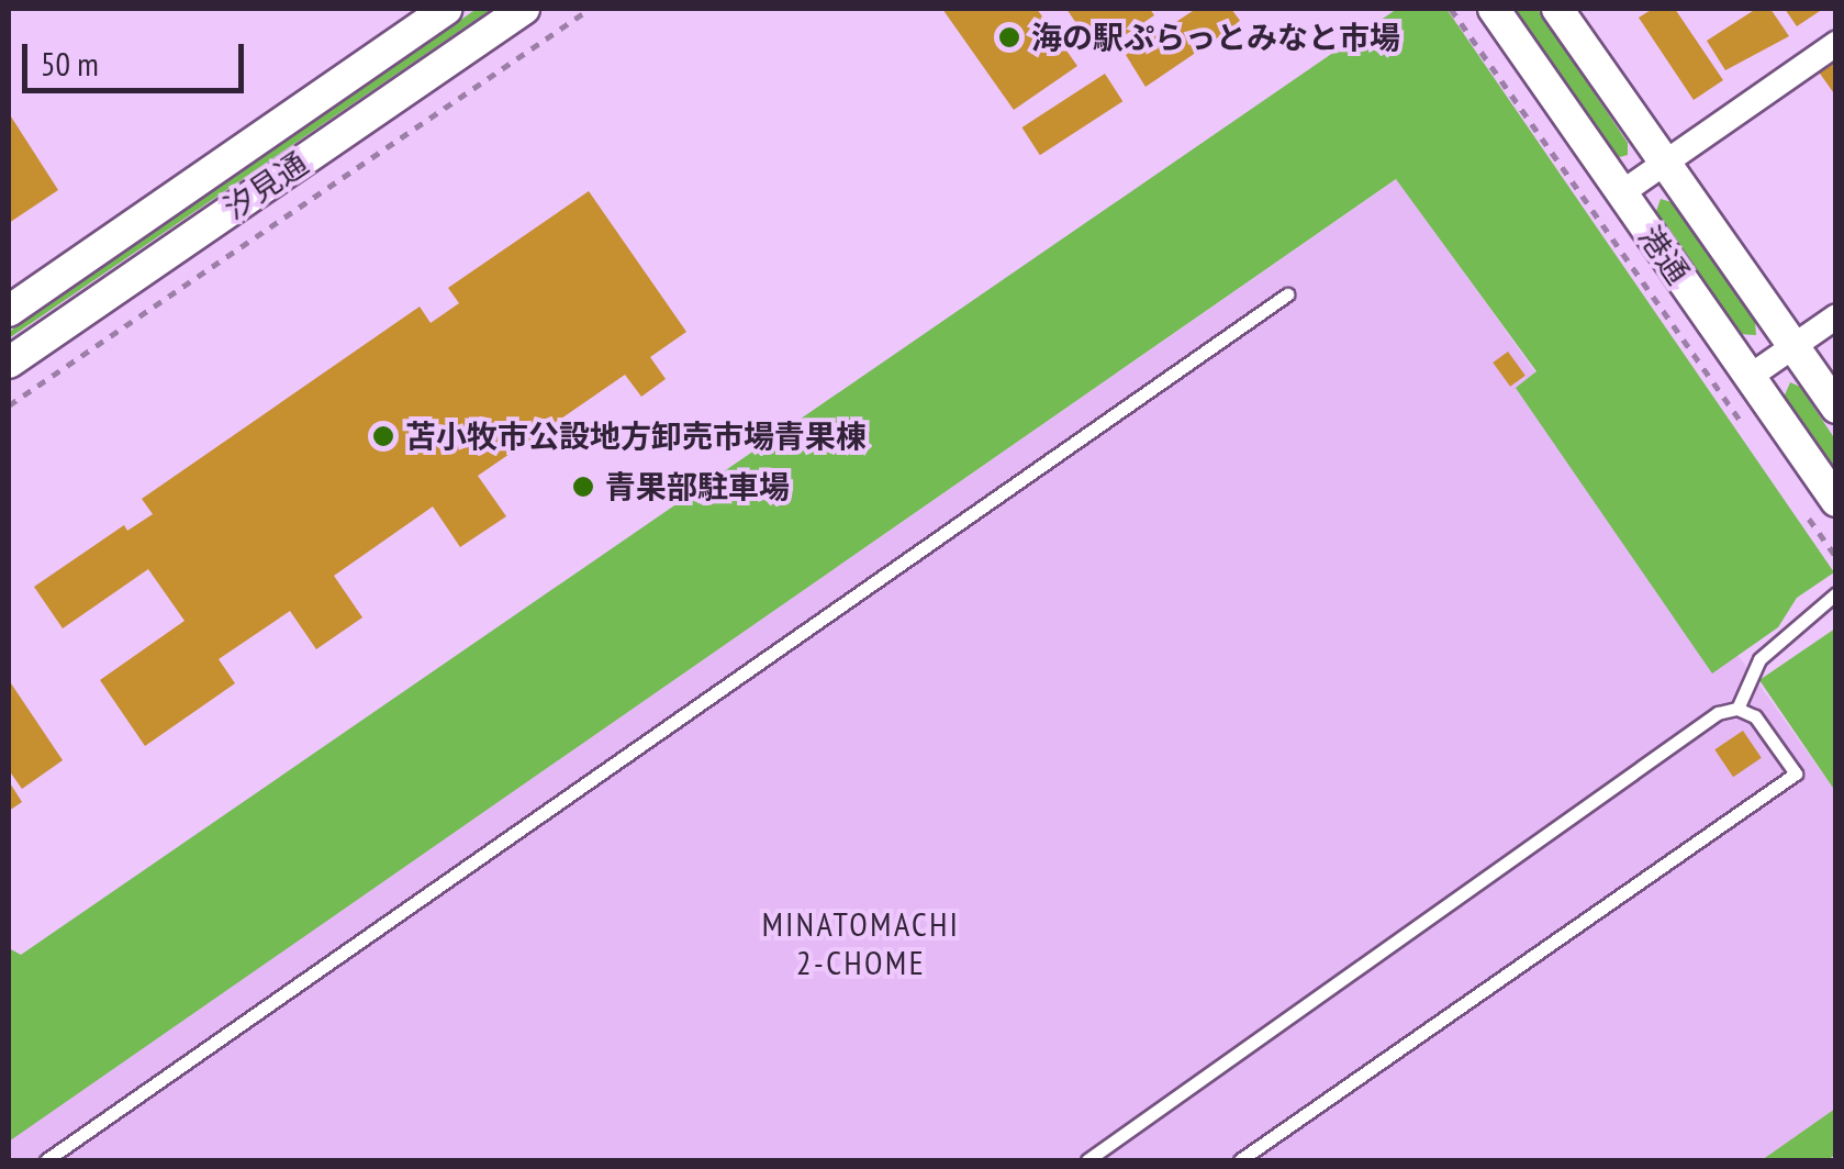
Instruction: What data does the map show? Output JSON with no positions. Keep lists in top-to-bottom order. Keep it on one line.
{"streets":{"street":["汐見通","港通"]},"districts":["MINATOMACHI 2-CHOME"],"places":["海の駅ぷらっとみなと市場","苫小牧市公設地方卸売市場青果棟","青果部駐車場"],"scale_bar":"50 m"}
